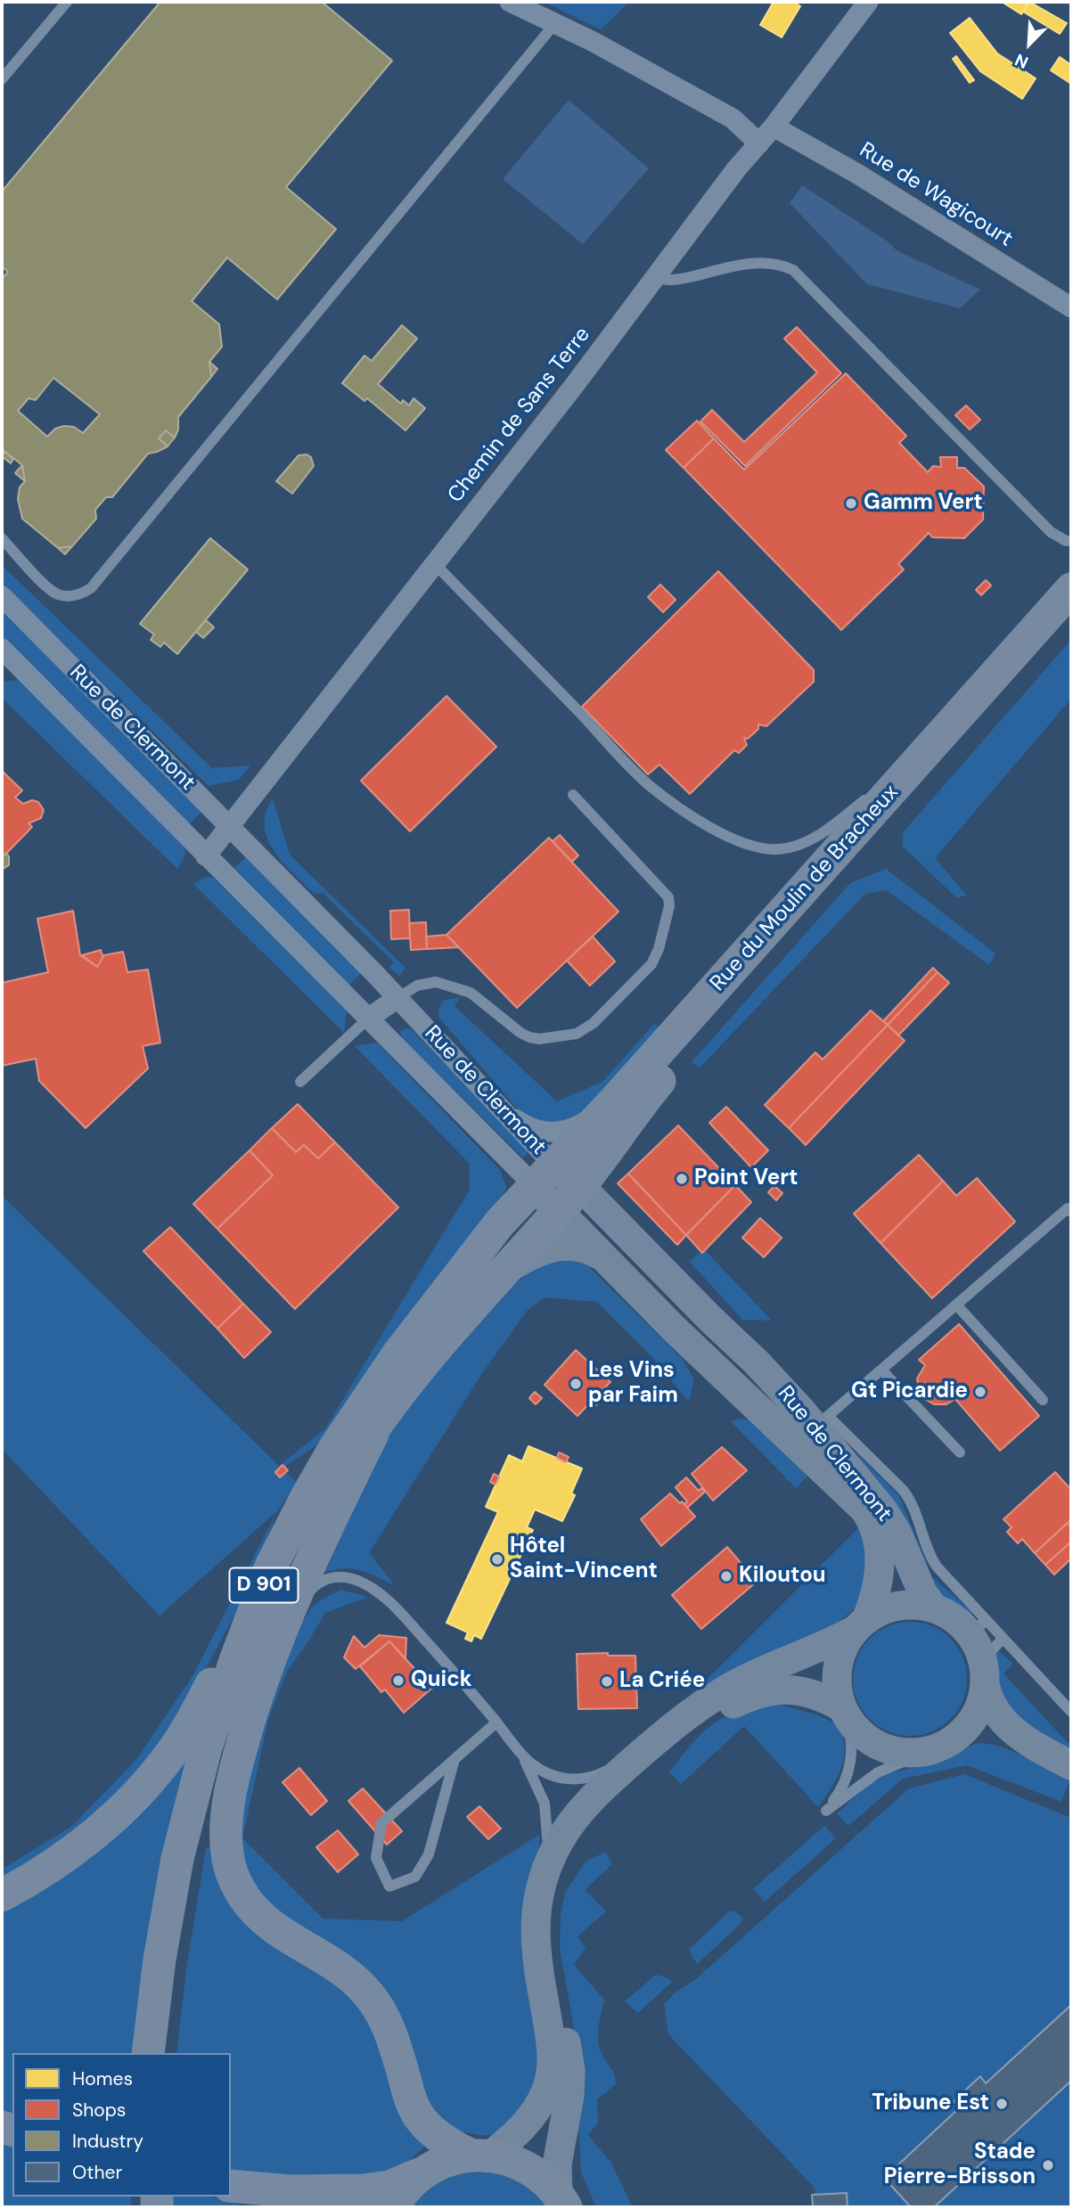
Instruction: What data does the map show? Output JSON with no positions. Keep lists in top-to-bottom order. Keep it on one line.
{"streets":{"main road":["Rue de Clermont","Rue du Moulin de Bracheux","D 901"],"street":["Rue de Wagicourt","Chemin de Sans Terre"]},"crossings":[["Rue de Wagicourt","Chemin de Sans Terre"],["Chemin de Sans Terre","Rue de Clermont"],["Rue de Clermont","Rue du Moulin de Bracheux"],["Rue de Clermont","D 901"],["Rue du Moulin de Bracheux","D 901"]],"places":["Gamm Vert","Point Vert","Les Vins par Faim","Gt Picardie","Hôtel Saint-Vincent","Kiloutou","Quick","La Criée","Tribune Est","Stade Pierre-Brisson"],"legend":["Homes","Shops","Industry","Other"],"north":"bottom left"}
